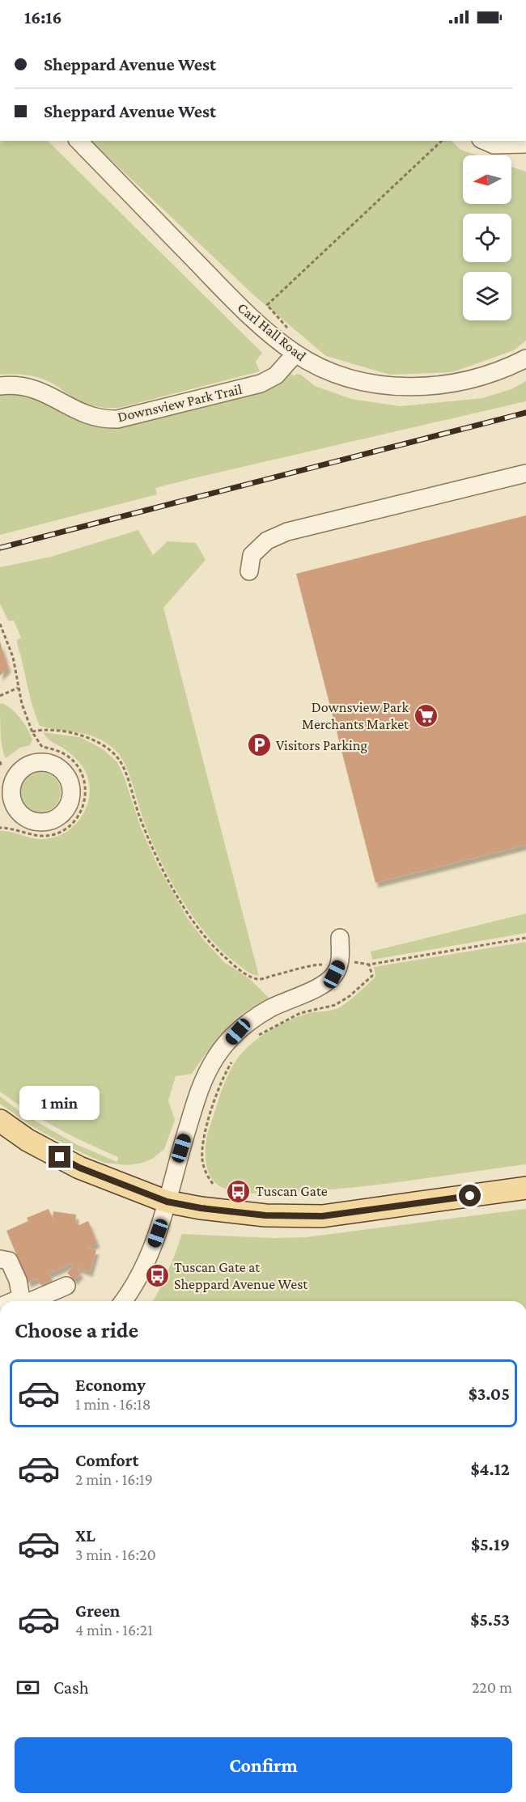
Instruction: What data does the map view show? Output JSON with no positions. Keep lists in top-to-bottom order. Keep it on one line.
{"streets":{"street":["Carl Hall Road","Downsview Park Trail"]},"crossings":[["Carl Hall Road","Downsview Park Trail"]],"places":{"supermarket":["Downsview Park Merchants Market"],"parking":["Visitors Parking"],"bus stop":["Tuscan Gate","Tuscan Gate at Sheppard Avenue West"]},"north":"left","page":{"status":"16:16","banner":["Sheppard Avenue West","Sheppard Avenue West"],"bubble":"1 min","heading":"Choose a ride","list":[{"name":"Economy","note":"1 min · 16:18","value":"$3.05"},{"name":"Comfort","note":"2 min · 16:19","value":"$4.12"},{"name":"XL","note":"3 min · 16:20","value":"$5.19"},{"name":"Green","note":"4 min · 16:21","value":"$5.53"}],"pay":["Cash","220 m"],"buttons":"Confirm"}}
